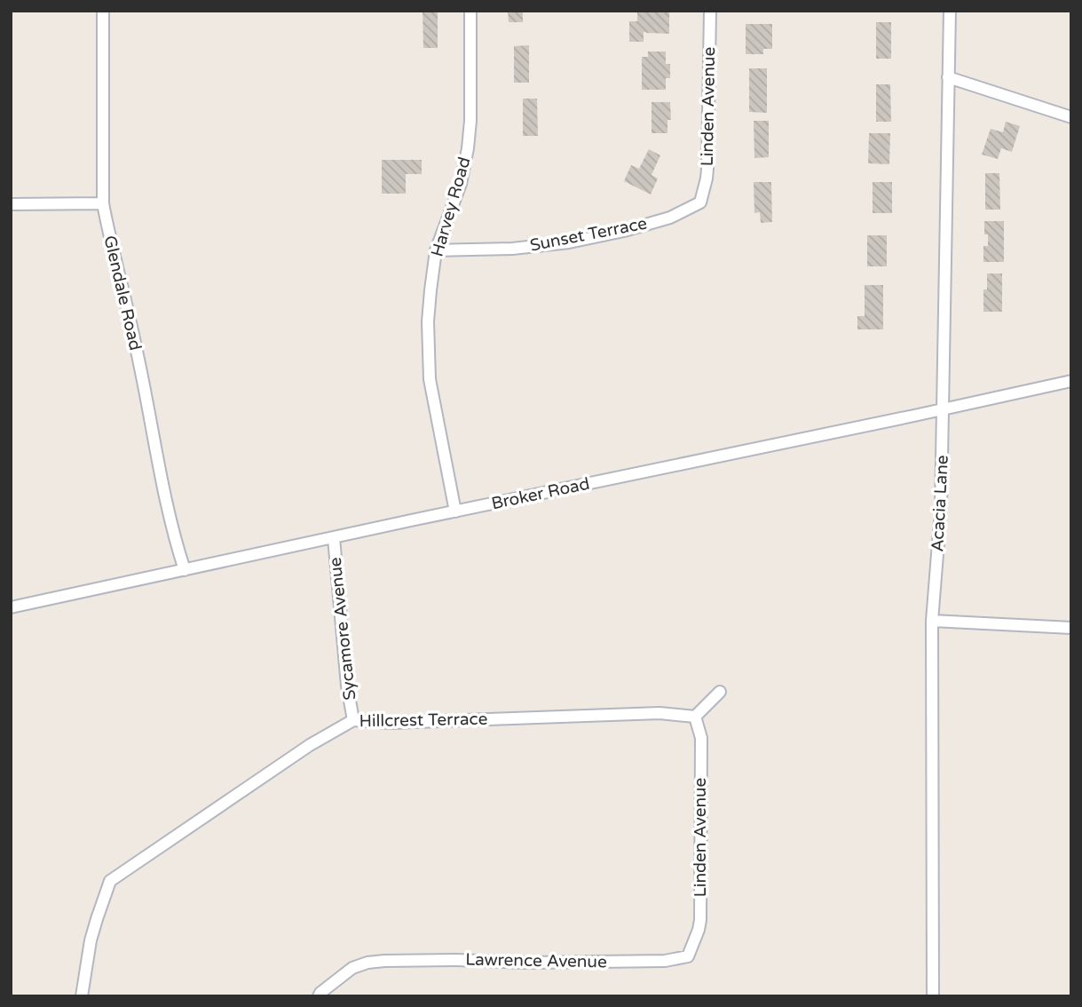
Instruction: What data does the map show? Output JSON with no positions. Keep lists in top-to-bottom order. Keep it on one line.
{"streets":{"street":["Linden Avenue","Harvey Road","Sunset Terrace","Glendale Road","Broker Road","Acacia Lane","Sycamore Avenue","Hillcrest Terrace","Lawrence Avenue"]},"crossings":[["Linden Avenue","Sunset Terrace"],["Linden Avenue","Hillcrest Terrace"],["Linden Avenue","Lawrence Avenue"],["Harvey Road","Sunset Terrace"],["Harvey Road","Broker Road"],["Glendale Road","Broker Road"],["Broker Road","Acacia Lane"],["Broker Road","Sycamore Avenue"],["Sycamore Avenue","Hillcrest Terrace"]]}
